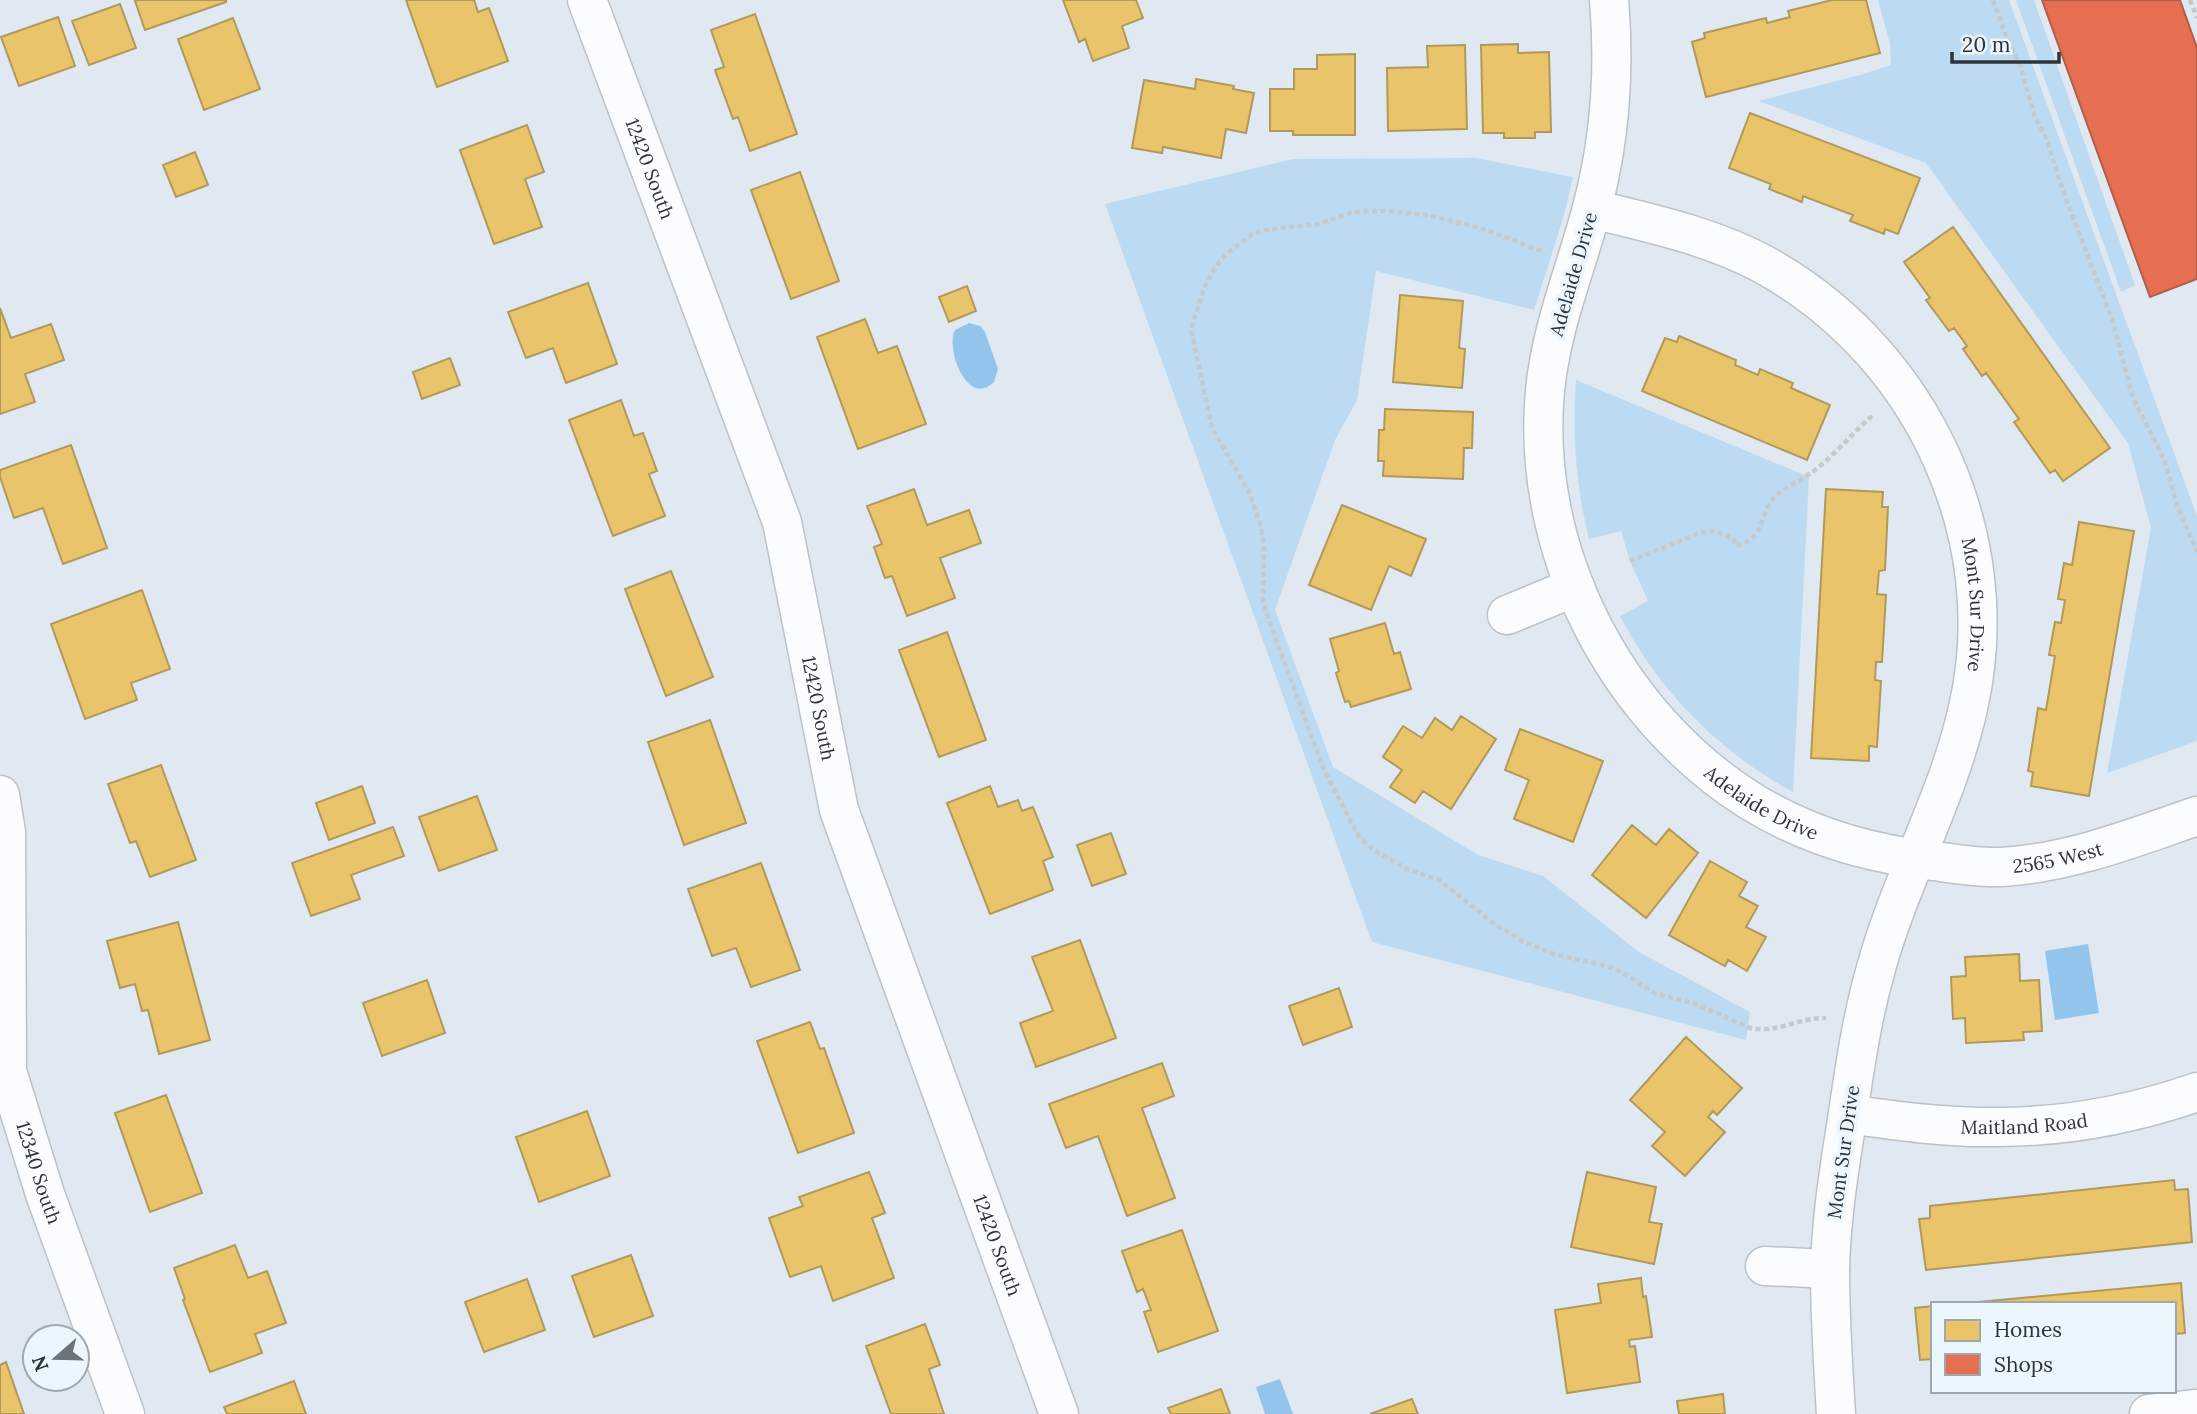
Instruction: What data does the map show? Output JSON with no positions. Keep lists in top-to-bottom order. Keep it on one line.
{"streets":{"street":["12420 South","Adelaide Drive","Mont Sur Drive","2565 West","Maitland Road","12340 South"]},"crossings":[["Adelaide Drive","Mont Sur Drive"],["Adelaide Drive","2565 West"],["Mont Sur Drive","2565 West"],["Mont Sur Drive","Maitland Road"]],"legend":["Homes","Shops"],"scale_bar":"20 m","north":"left"}
